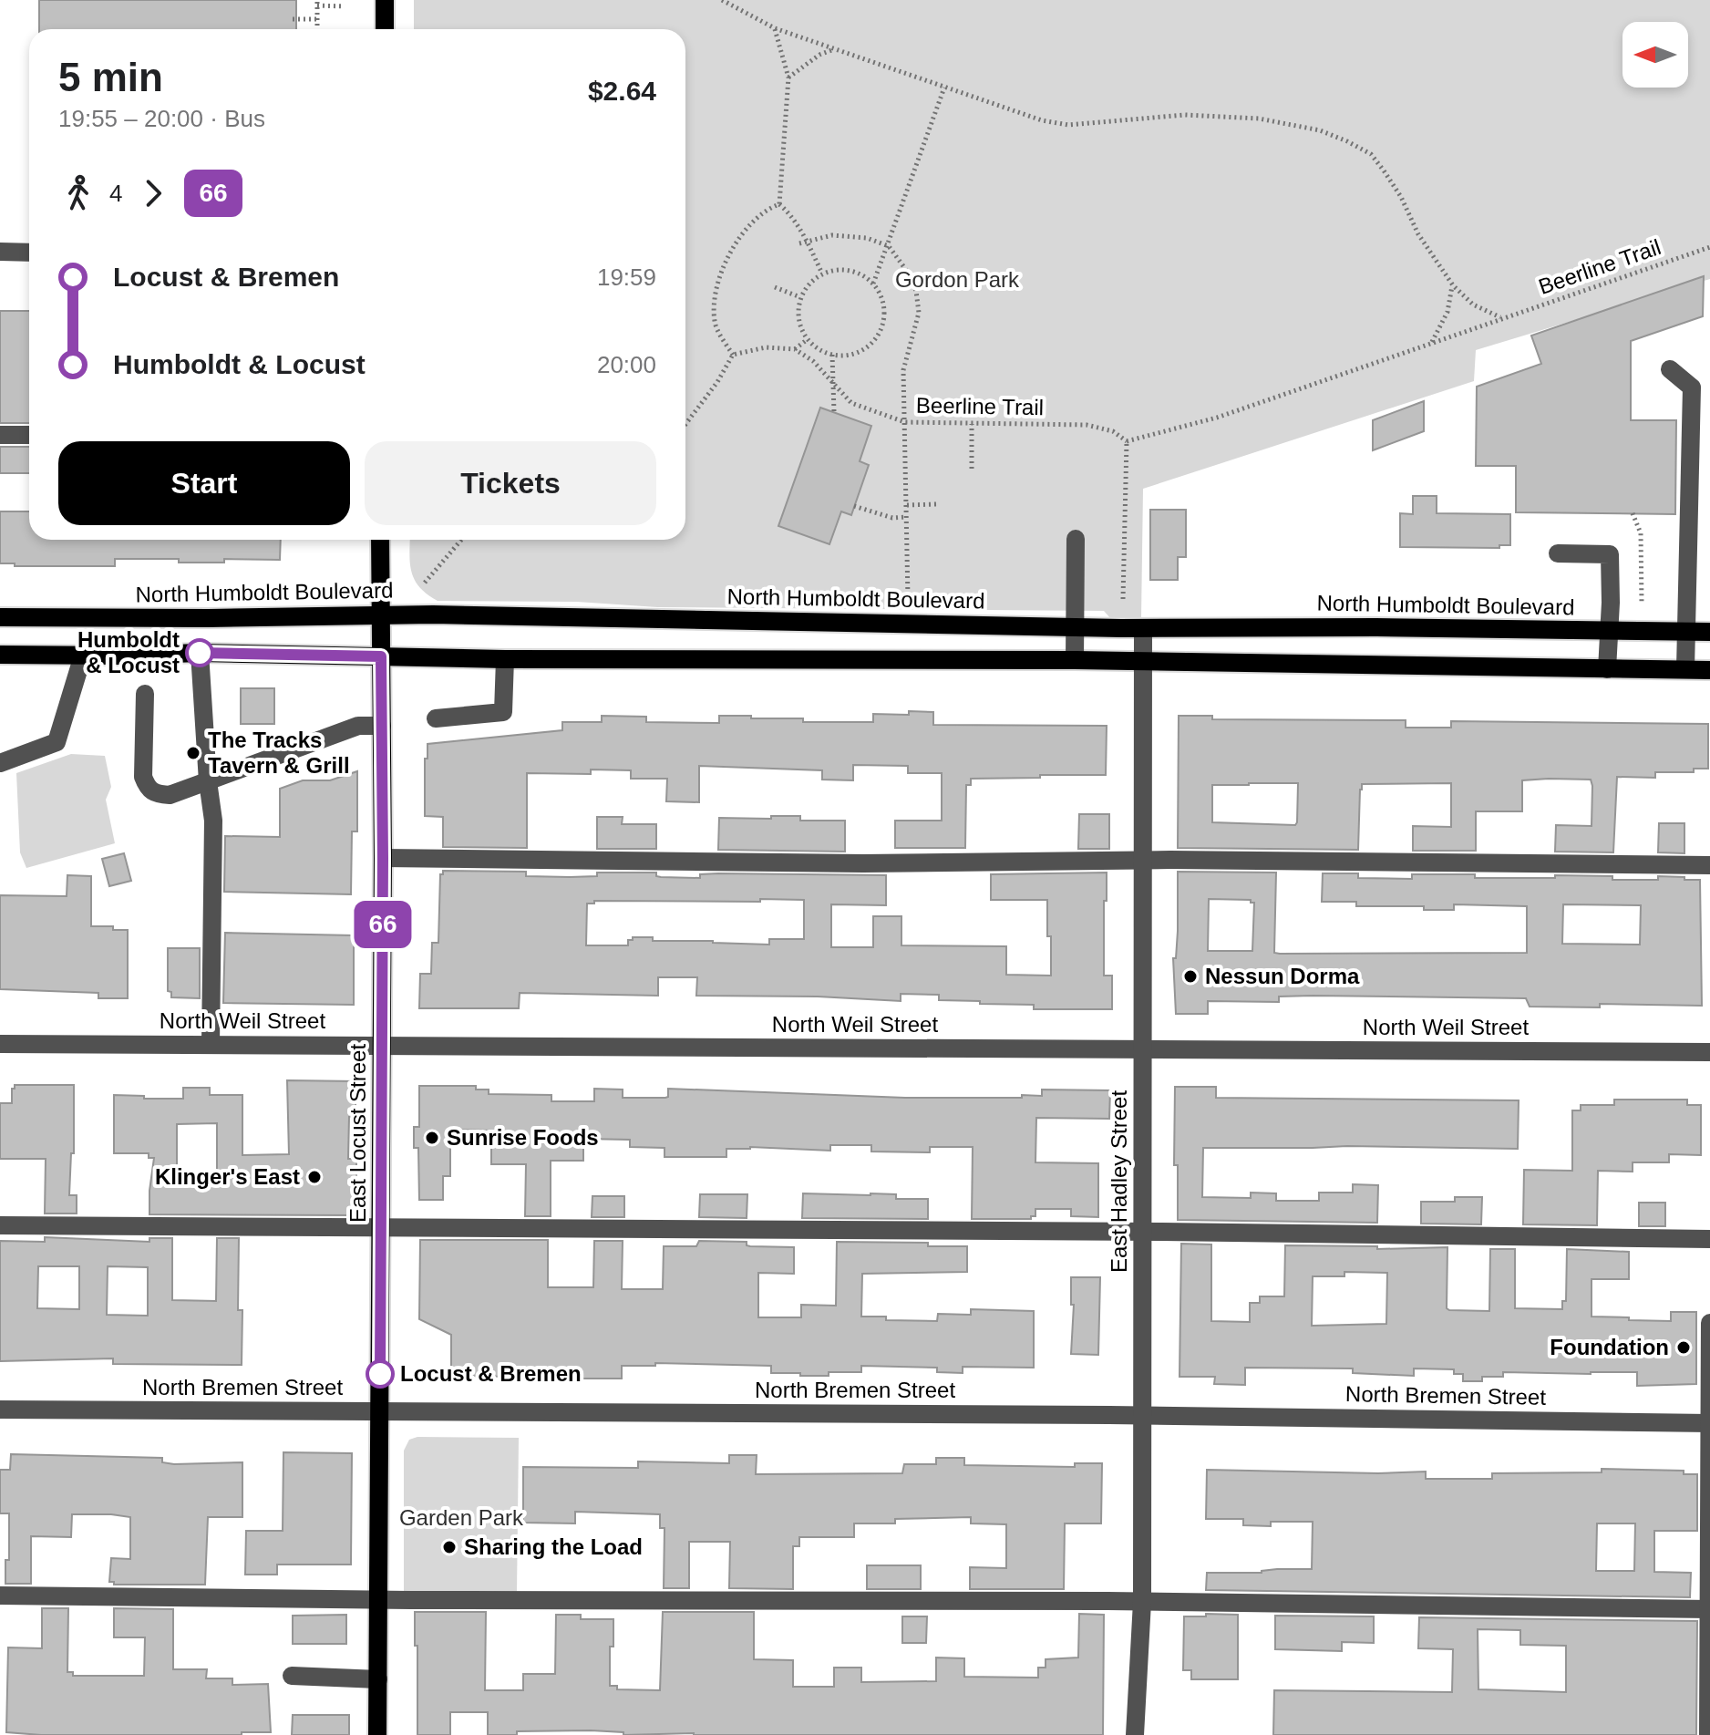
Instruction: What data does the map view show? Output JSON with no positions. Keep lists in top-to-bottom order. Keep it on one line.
{"streets":{"main road":["North Humboldt Boulevard","East Locust Street"],"street":["North Weil Street","East Hadley Street","North Bremen Street"],"path":["Beerline Trail"]},"crossings":[["North Humboldt Boulevard","East Locust Street"],["North Humboldt Boulevard","East Hadley Street"],["North Weil Street","East Locust Street"],["North Weil Street","East Hadley Street"],["East Locust Street","North Bremen Street"],["East Hadley Street","North Bremen Street"]],"parks":["Gordon Park","Garden Park"],"places":["Humboldt & Locust","The Tracks Tavern & Grill","Nessun Dorma","Sunrise Foods","Klinger's East","Foundation","Locust & Bremen","Sharing the Load"],"lines":["bus line 66"],"north":"left","page":{"on_map":"66","heading":["5 min","19:55 – 20:00 · Bus","$2.64"],"legs":["4","66"],"list":[{"name":"Locust & Bremen","value":"19:59"},{"name":"Humboldt & Locust","value":"20:00"}],"buttons":["Start","Tickets"]}}
